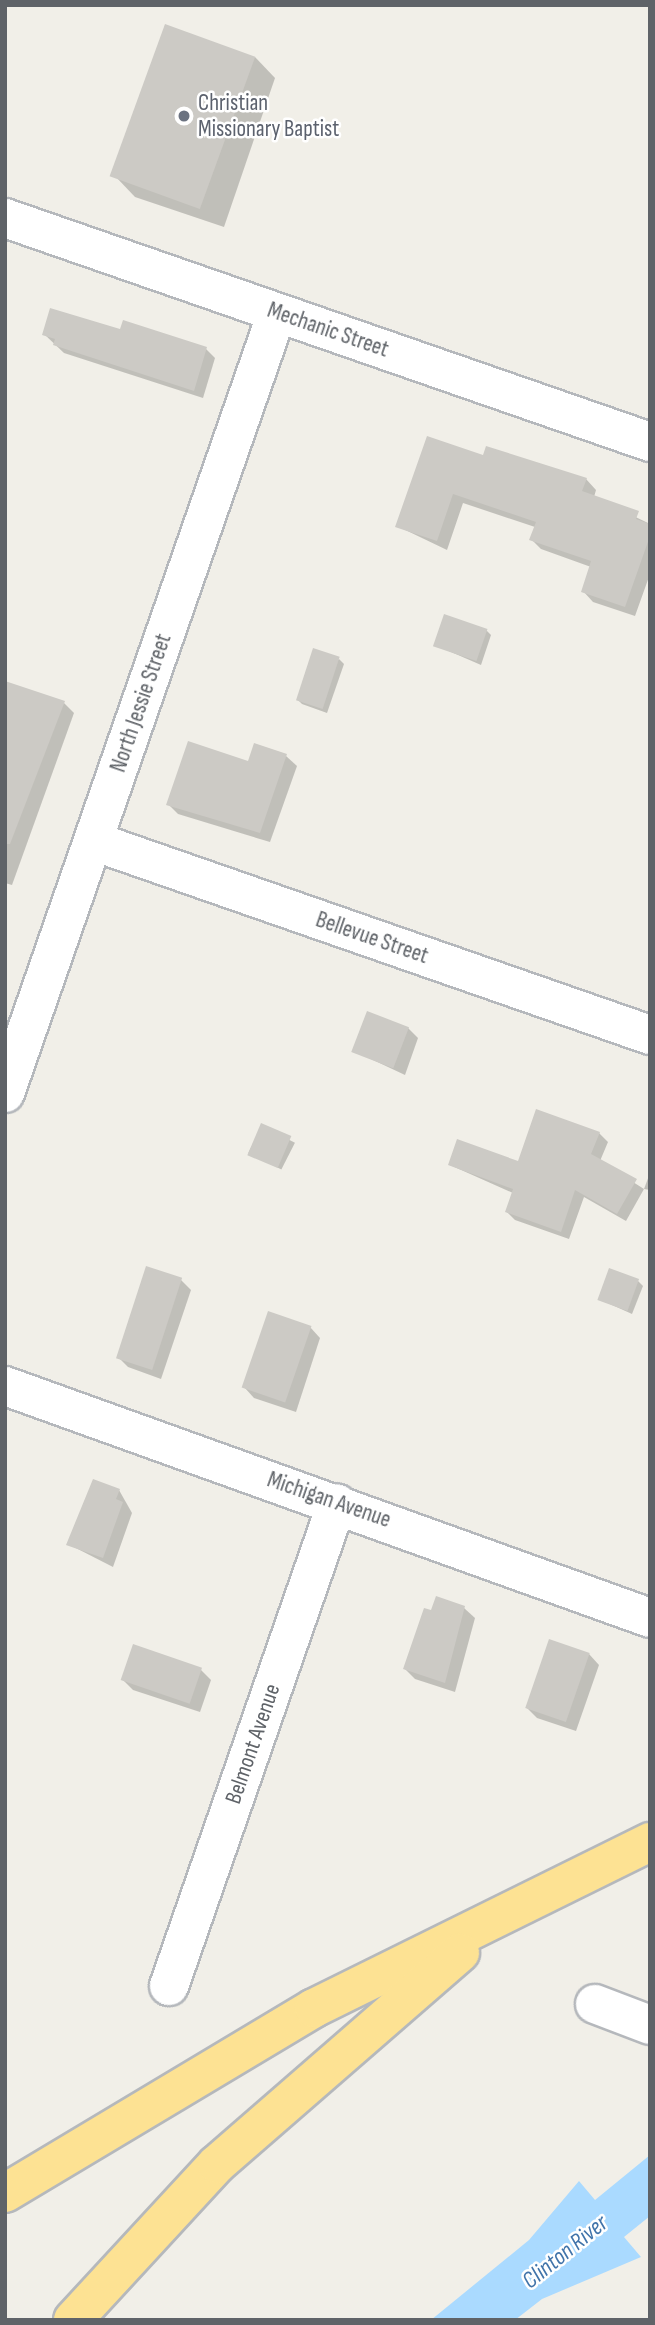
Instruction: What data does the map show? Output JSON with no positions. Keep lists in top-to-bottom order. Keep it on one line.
{"streets":{"street":["Mechanic Street","North Jessie Street","Bellevue Street","Michigan Avenue","Belmont Avenue"]},"crossings":[["Mechanic Street","North Jessie Street"],["North Jessie Street","Bellevue Street"],["Michigan Avenue","Belmont Avenue"]],"water":["Clinton River"],"places":["Christian Missionary Baptist"]}
